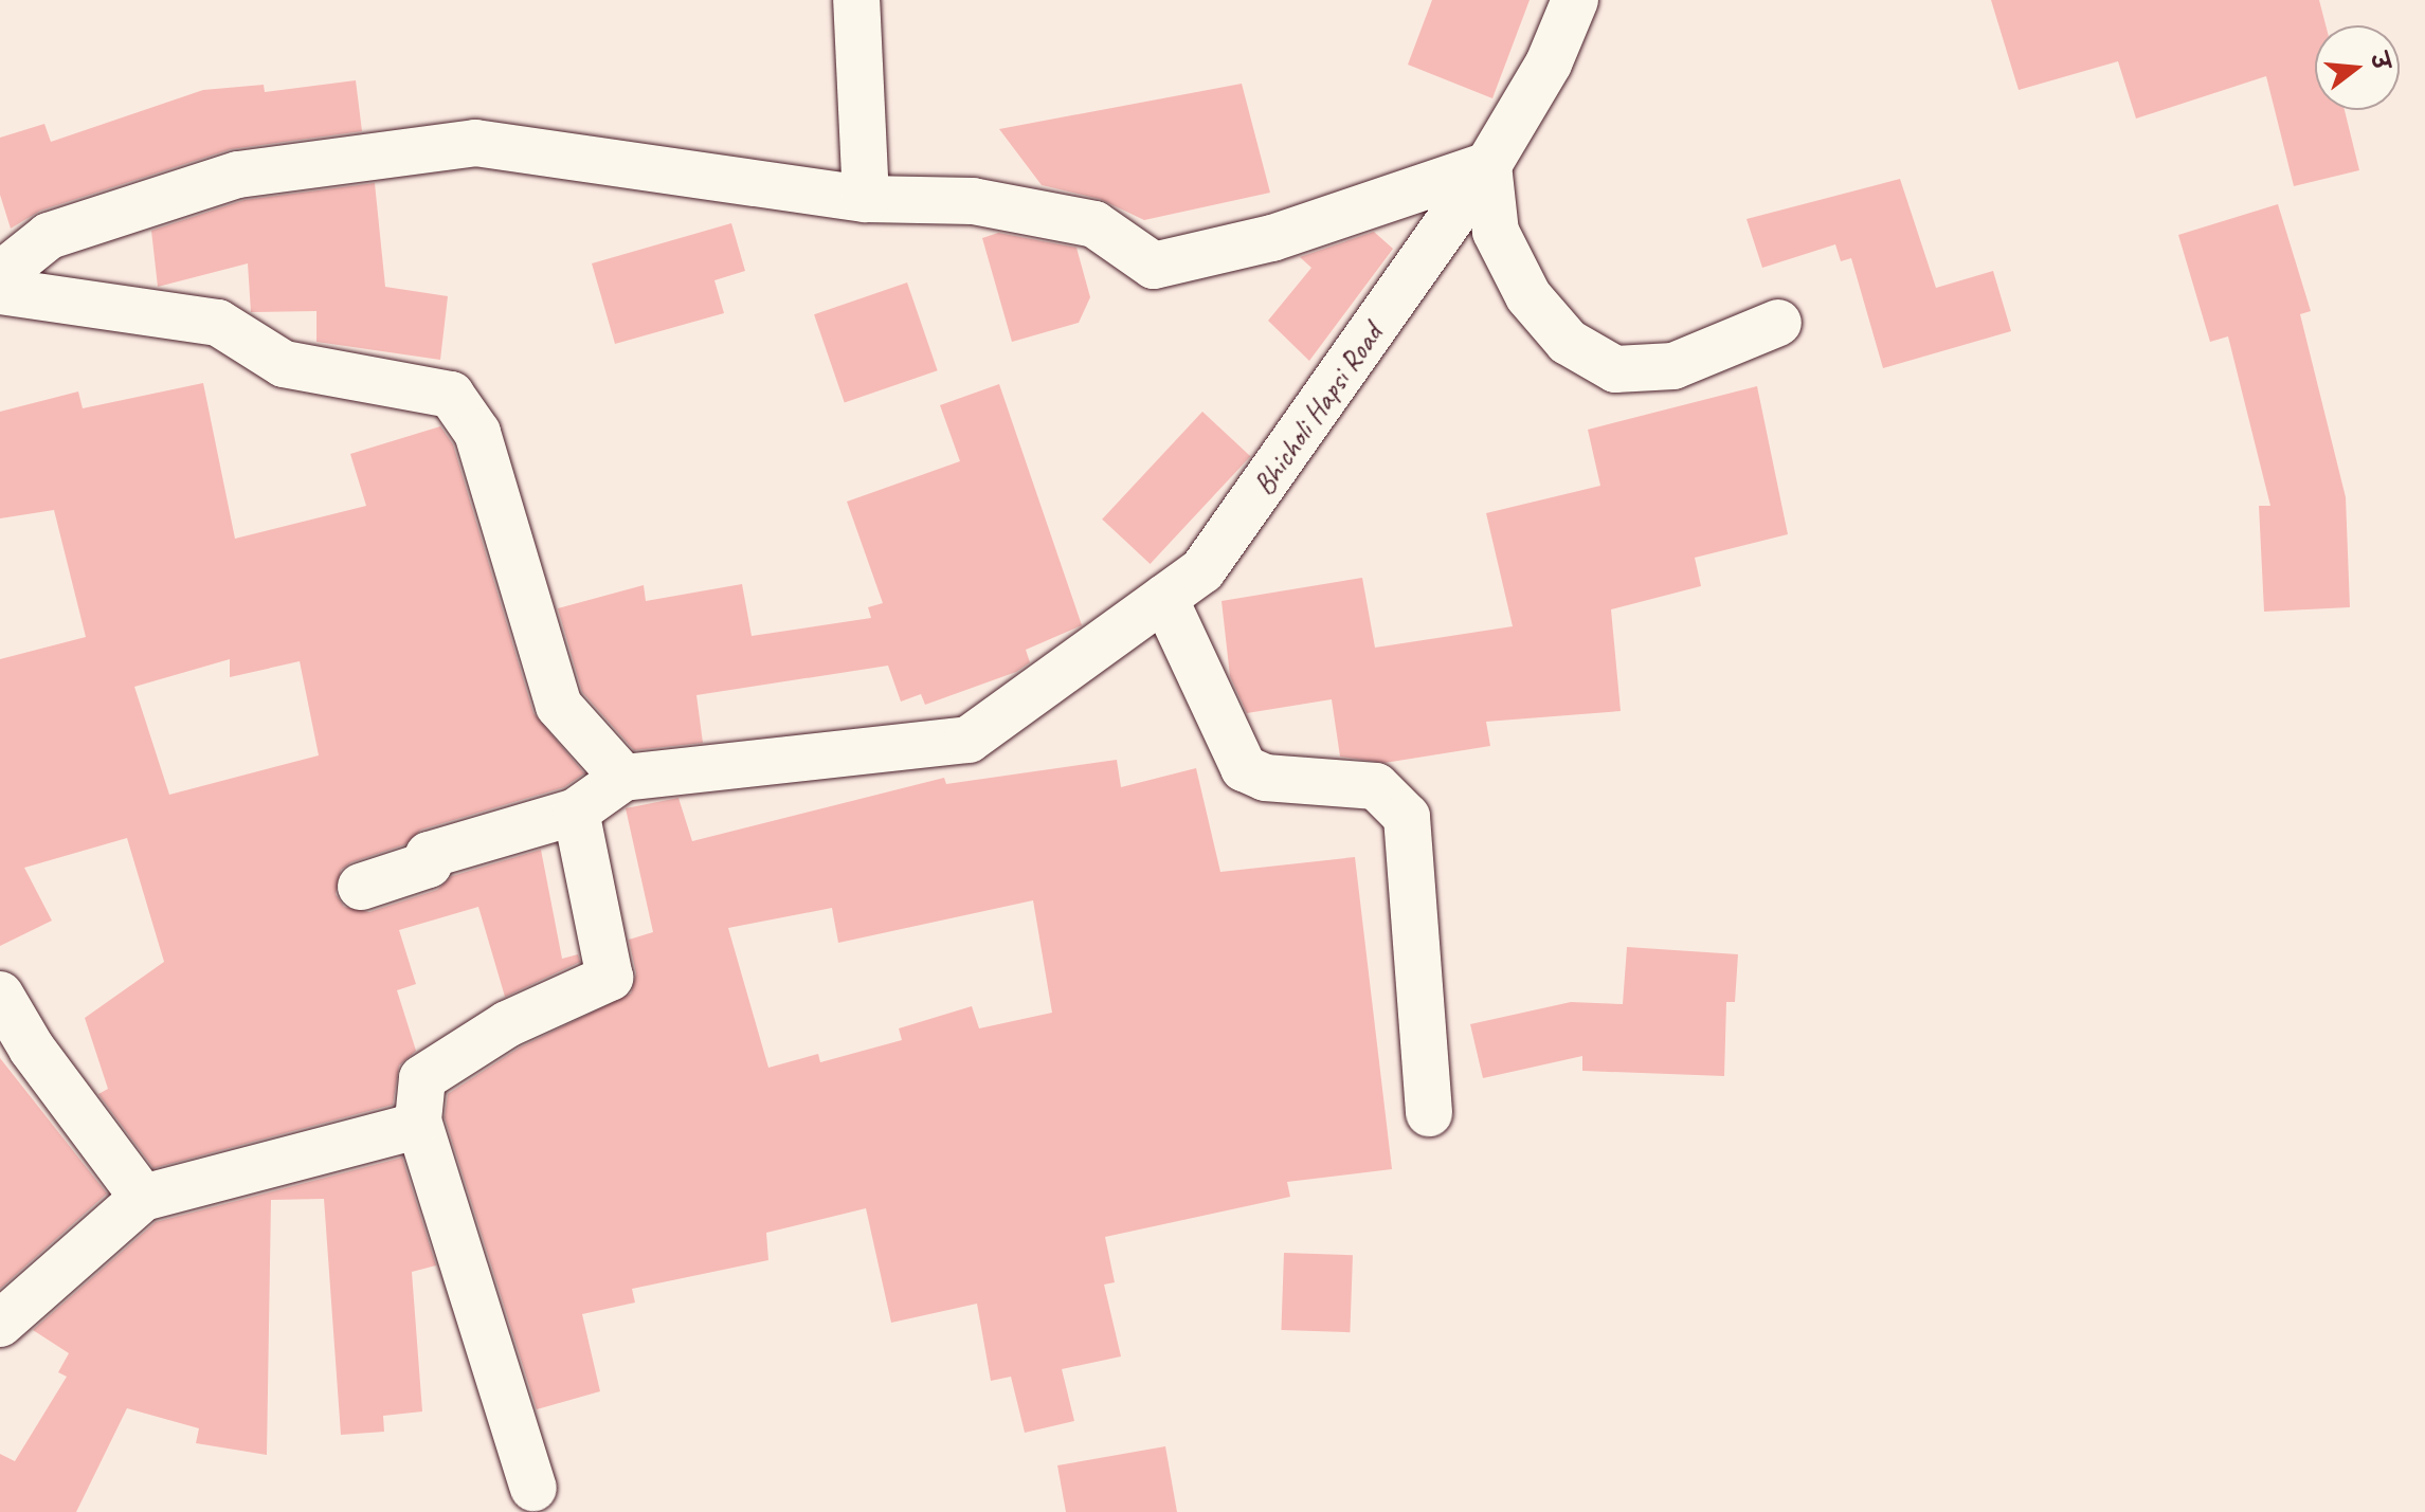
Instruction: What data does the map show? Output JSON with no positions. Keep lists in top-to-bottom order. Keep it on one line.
{"streets":{"street":["Bhicholi Hapsi Road"]},"north":"right"}
